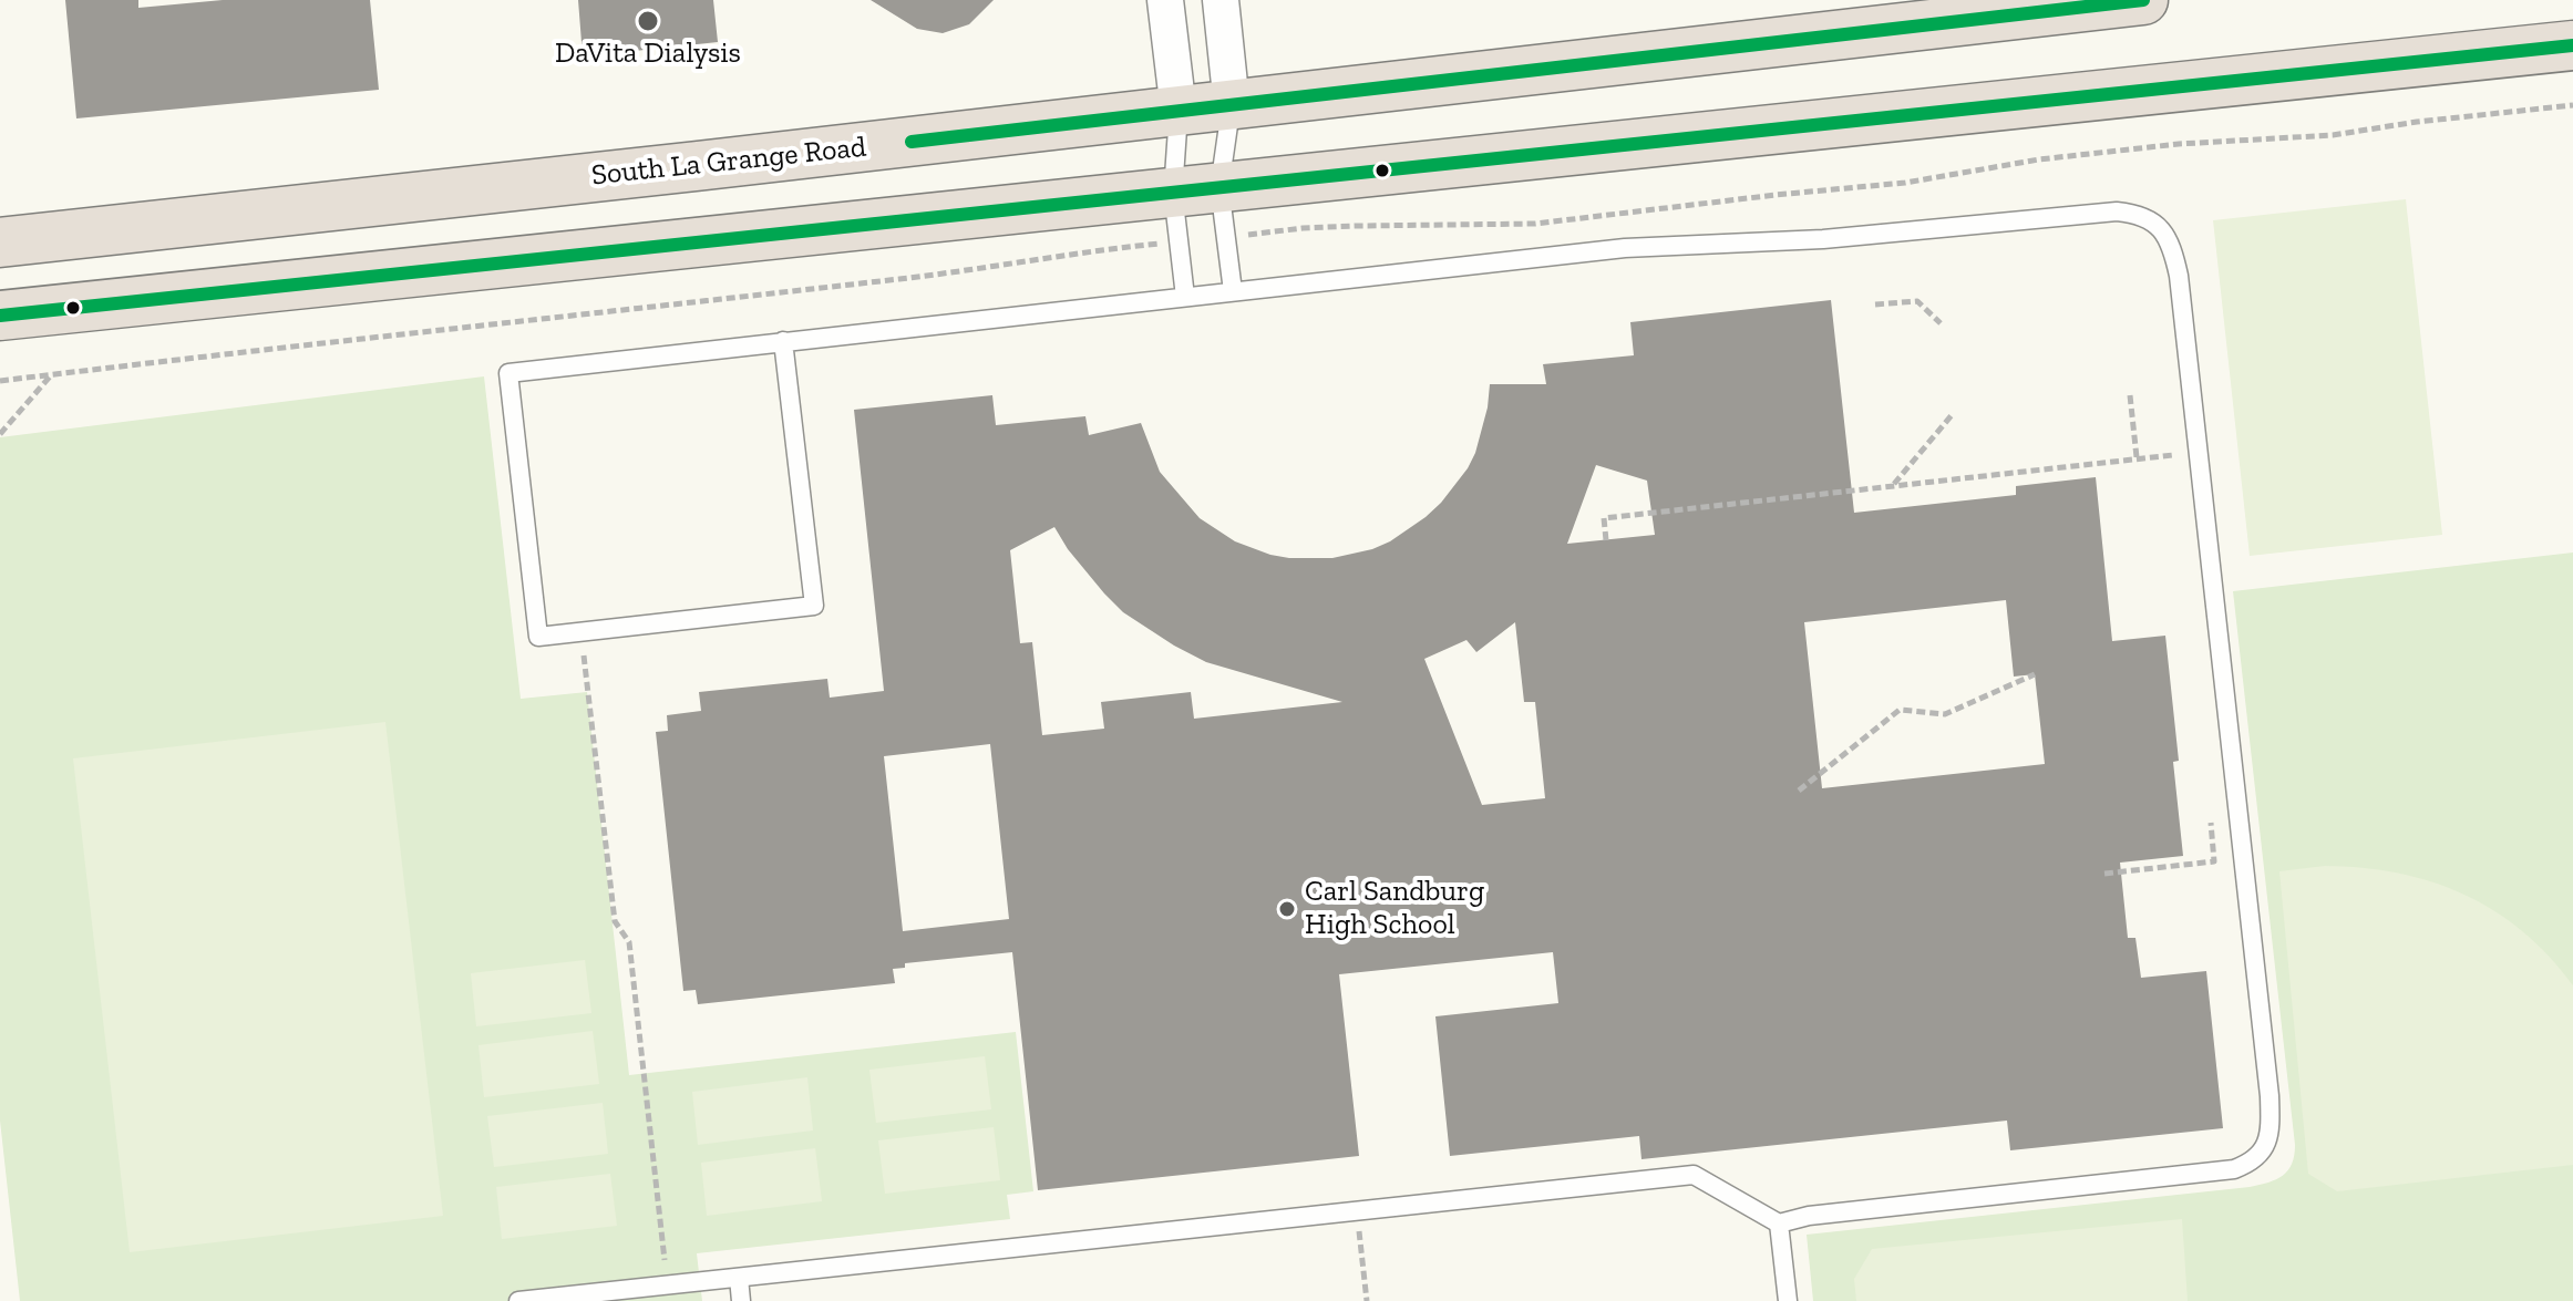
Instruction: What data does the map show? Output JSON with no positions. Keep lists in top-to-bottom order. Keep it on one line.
{"streets":{"highway":["South La Grange Road"]},"places":["DaVita Dialysis","Carl Sandburg High School"]}
